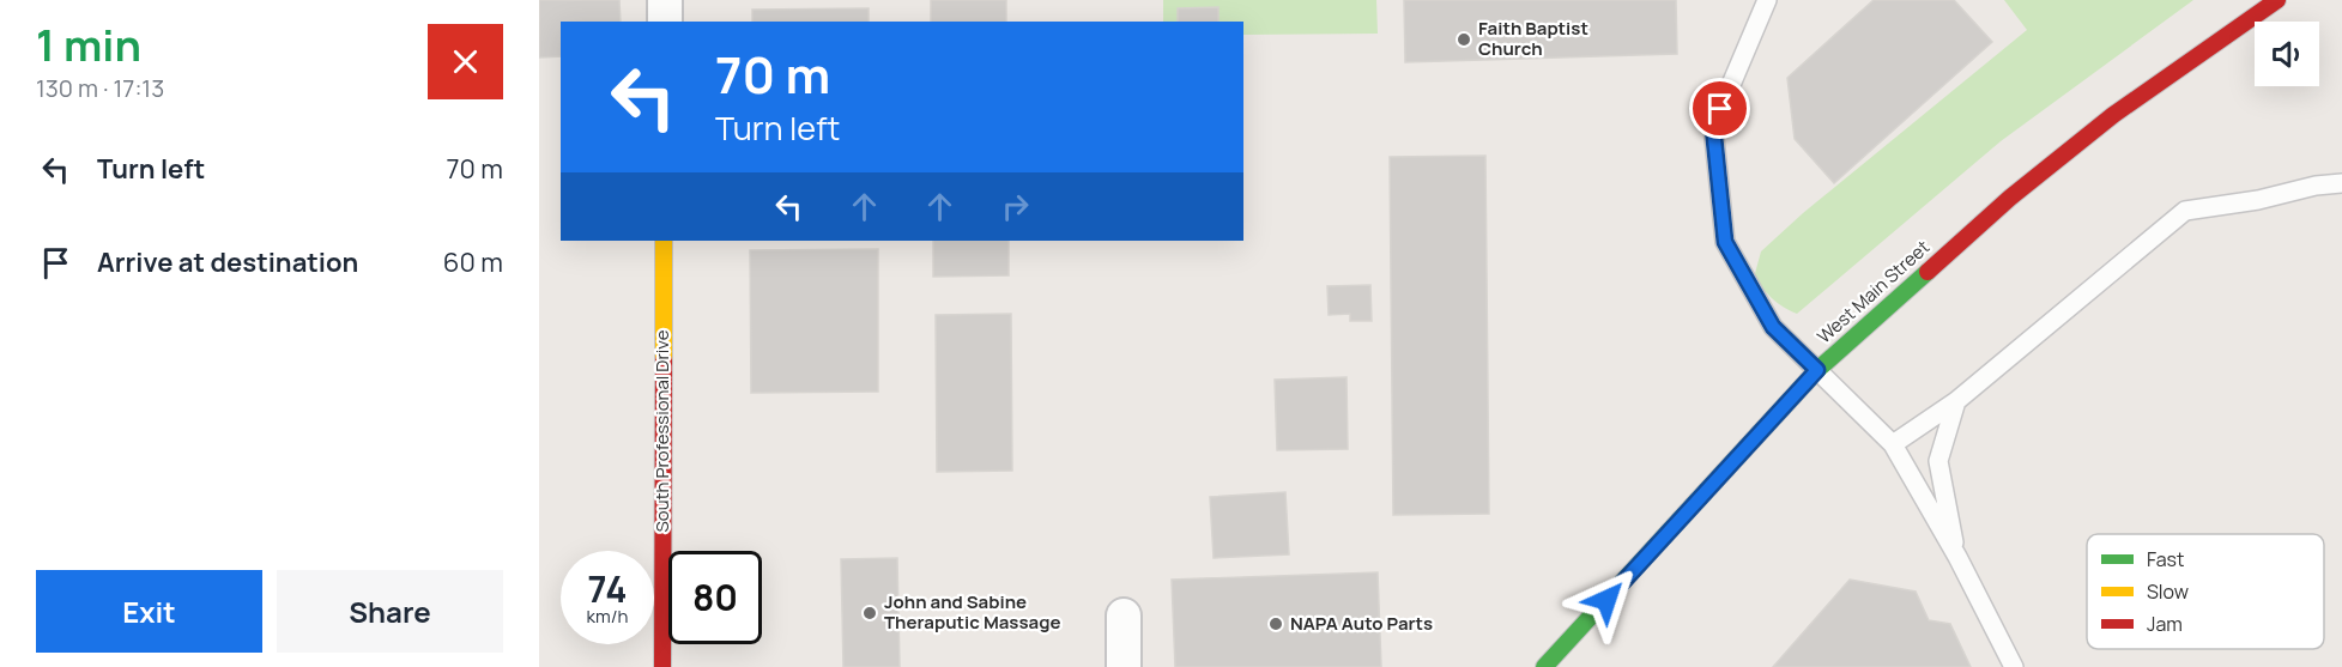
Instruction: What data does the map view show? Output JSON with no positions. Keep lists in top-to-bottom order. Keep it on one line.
{"streets":{"main road":["West Main Street","South Professional Drive"]},"places":["Faith Baptist Church","John and Sabine Theraputic Massage","NAPA Auto Parts"],"legend":["Fast","Slow","Jam"],"page":{"heading":["1 min","130 m · 17:13"],"turn":["70 m","Turn left"],"list":[{"name":"Turn left","value":"70 m"},{"name":"Arrive at destination","value":"60 m"}],"speed":"74 km/h","limit":"80","buttons":["Exit","Share"]}}
